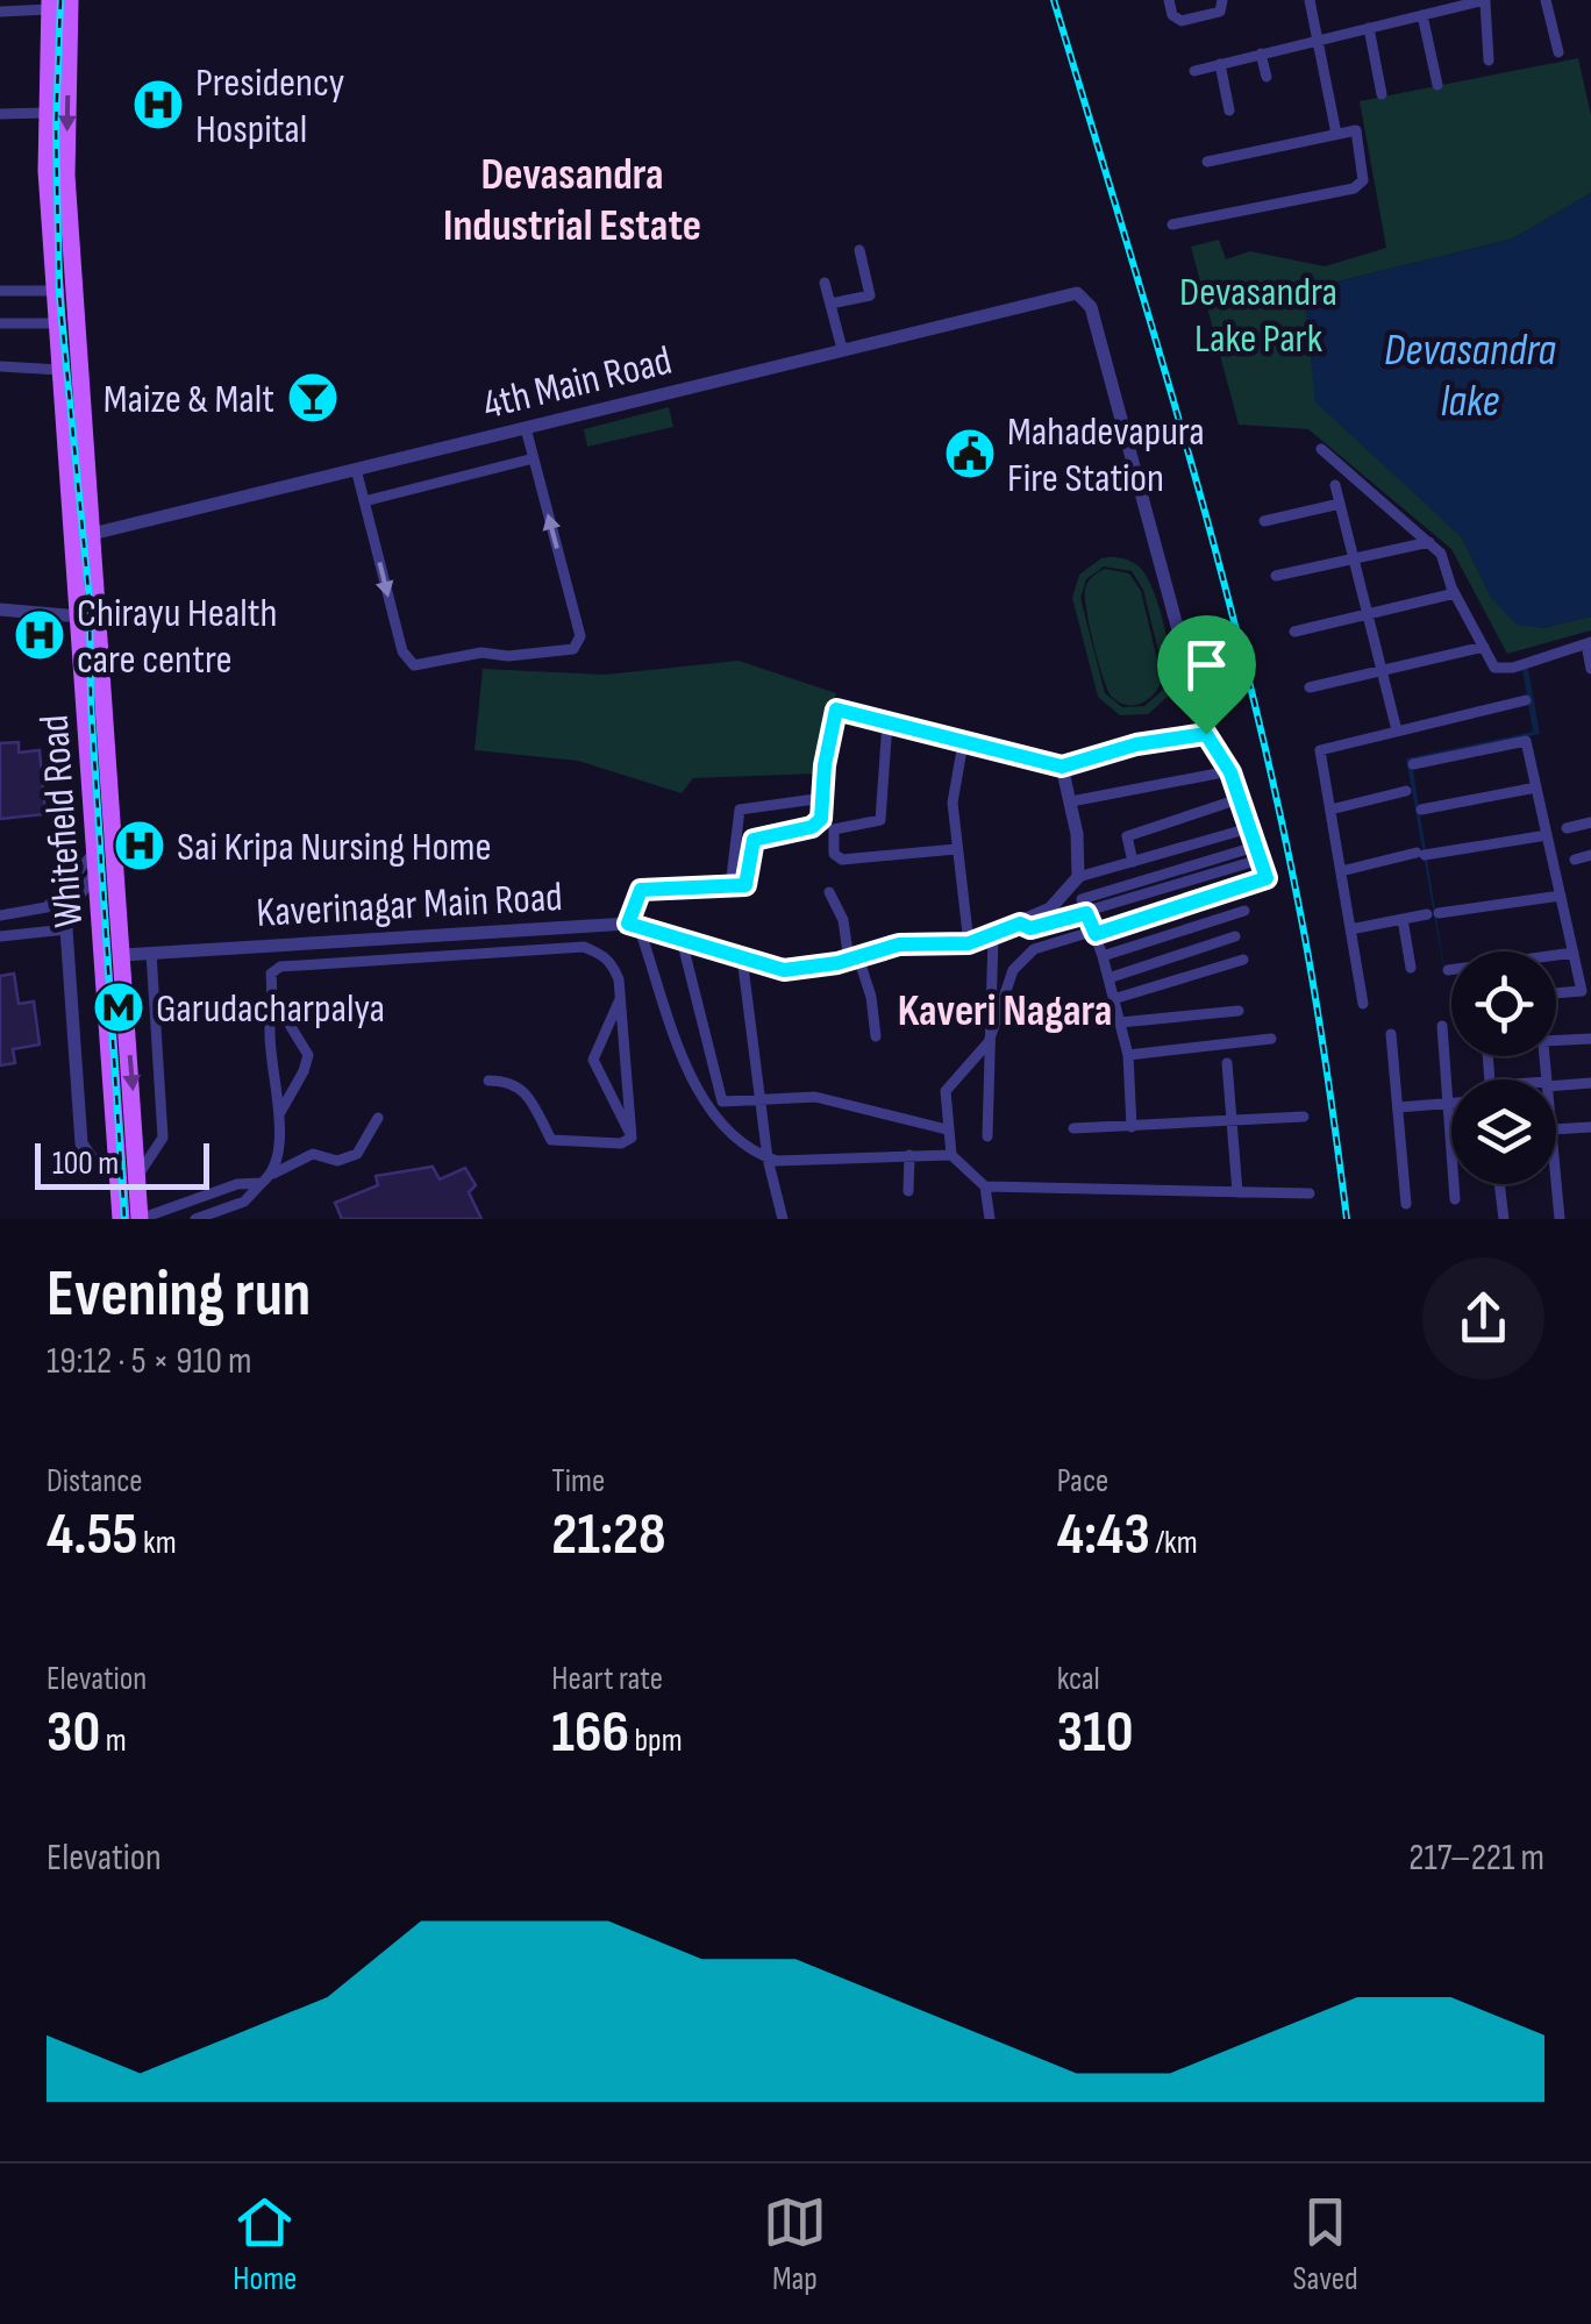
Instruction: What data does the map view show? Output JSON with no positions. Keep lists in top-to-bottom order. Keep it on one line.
{"streets":{"main road":["Whitefield Road"],"street":["4th Main Road","Kaverinagar Main Road"]},"crossings":[["4th Main Road","Whitefield Road"],["Whitefield Road","Kaverinagar Main Road"]],"districts":["Devasandra Industrial Estate","Kaveri Nagara"],"water":["Devasandra lake"],"parks":["Devasandra Lake Park"],"places":{"hospital":["Presidency Hospital","Chirayu Health care centre","Sai Kripa Nursing Home"],"bar":["Maize & Malt"],"public building":["Mahadevapura Fire Station"],"metro station":["Garudacharpalya"]},"scale_bar":"100 m","page":{"scale":"100 m","heading":["Evening run","19:12 · 5 × 910 m"],"stats":[["Distance","4.55 km"],["Time","21:28"],["Pace","4:43 /km"],["Elevation","30 m"],["Heart rate","166 bpm"],["kcal","310"]],"chart":["Elevation","217–221 m"],"tabs":["Home","Map","Saved"]}}
